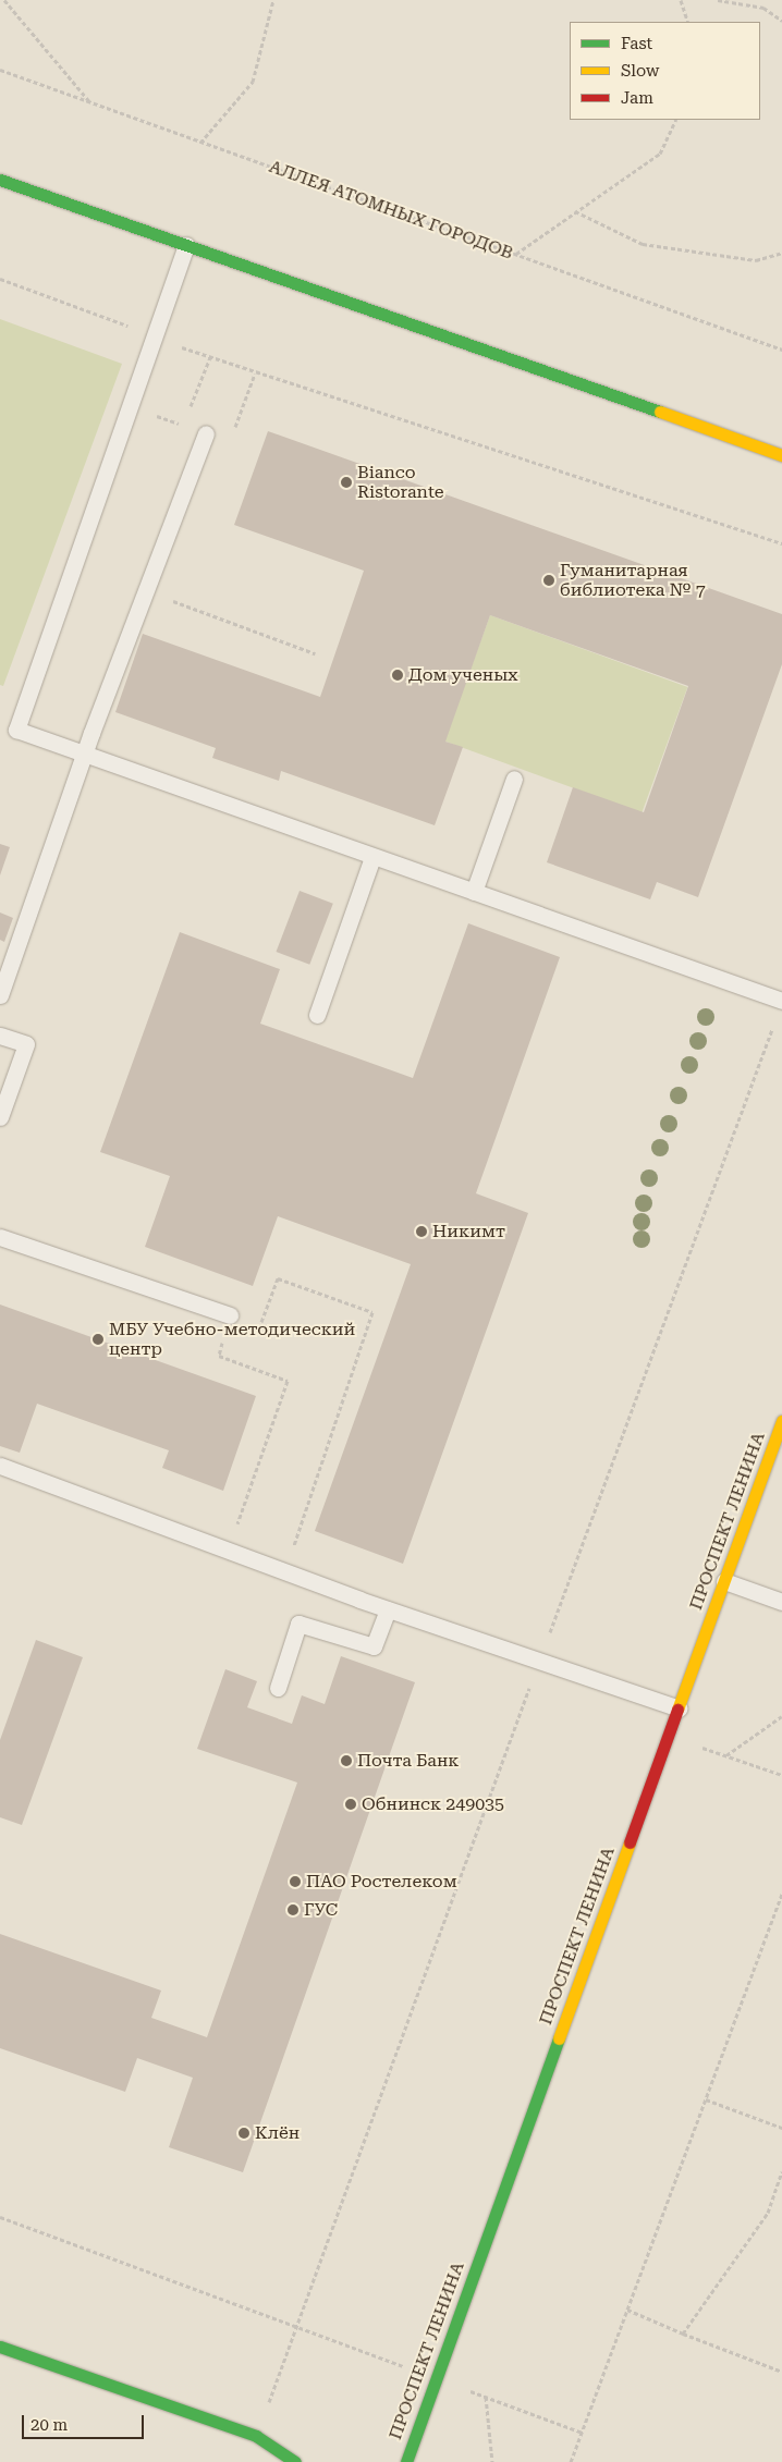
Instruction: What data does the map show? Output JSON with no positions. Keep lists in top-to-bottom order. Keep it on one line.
{"streets":{"street":["ПРОСПЕКТ ЛЕНИНА"],"path":["АЛЛЕЯ АТОМНЫХ ГОРОДОВ"]},"places":["Bianco Ristorante","Гуманитарная библиотека № 7","Дом ученых","Никимт","МБУ Учебно-методический центр","Почта Банк","Обнинск 249035","ПАО Ростелеком","ГУС","Клён"],"legend":["Fast","Slow","Jam"],"scale_bar":"20 m"}
